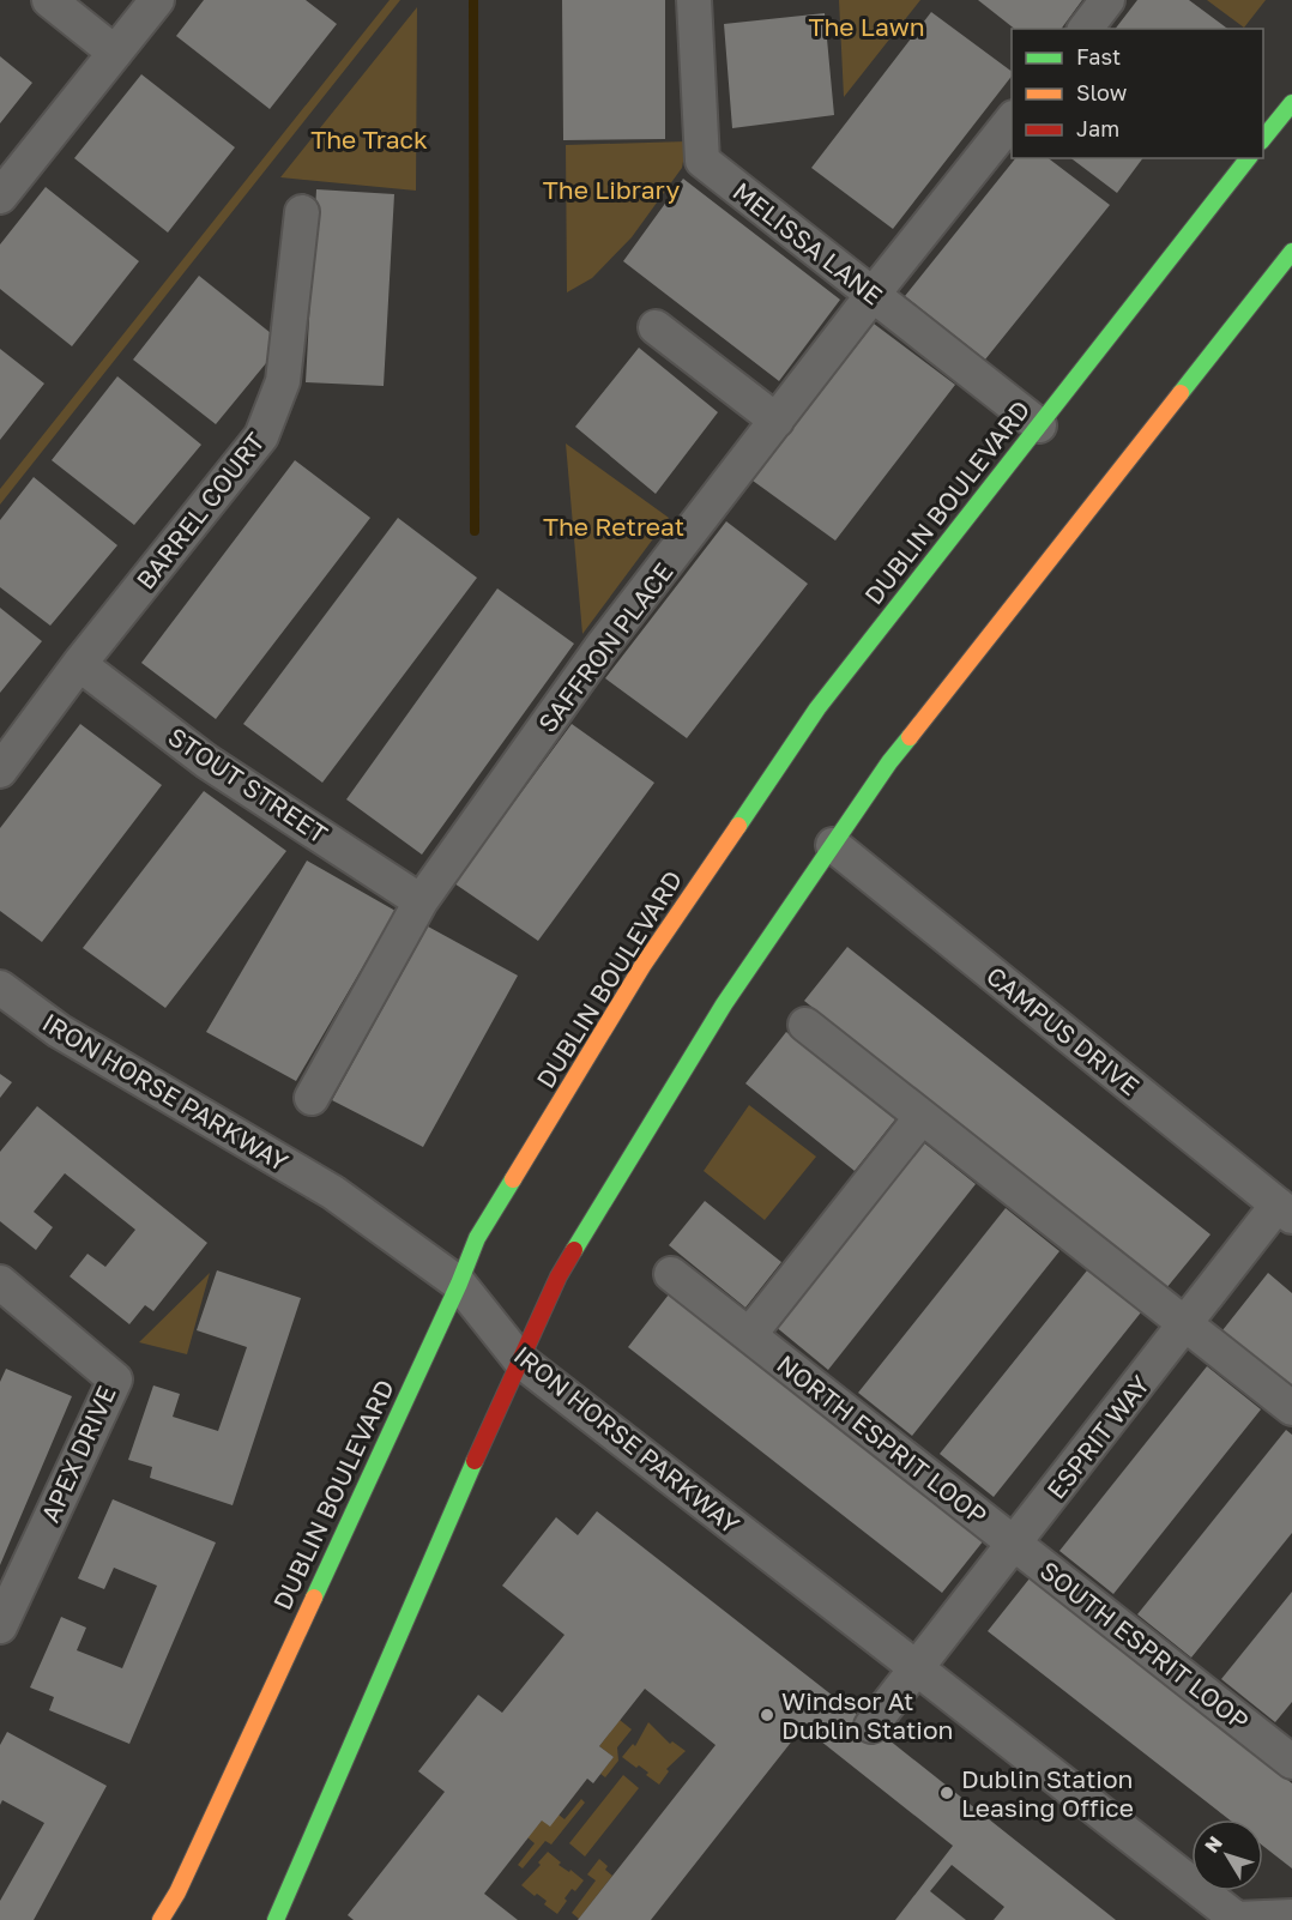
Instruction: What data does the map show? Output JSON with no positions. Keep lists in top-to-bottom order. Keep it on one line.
{"streets":{"main road":["DUBLIN BOULEVARD"],"street":["MELISSA LANE","BARREL COURT","SAFFRON PLACE","STOUT STREET","CAMPUS DRIVE","IRON HORSE PARKWAY","ESPRIT WAY","NORTH ESPRIT LOOP","APEX DRIVE","SOUTH ESPRIT LOOP"]},"crossings":[["MELISSA LANE","DUBLIN BOULEVARD"],["MELISSA LANE","SAFFRON PLACE"],["DUBLIN BOULEVARD","IRON HORSE PARKWAY"],["BARREL COURT","STOUT STREET"],["SAFFRON PLACE","STOUT STREET"],["CAMPUS DRIVE","ESPRIT WAY"],["IRON HORSE PARKWAY","ESPRIT WAY"],["ESPRIT WAY","NORTH ESPRIT LOOP"],["ESPRIT WAY","SOUTH ESPRIT LOOP"],["NORTH ESPRIT LOOP","SOUTH ESPRIT LOOP"]],"parks":["The Lawn","The Track","The Library","The Retreat"],"places":["Windsor At Dublin Station","Dublin Station Leasing Office"],"legend":["Fast","Slow","Jam"],"north":"top left"}
